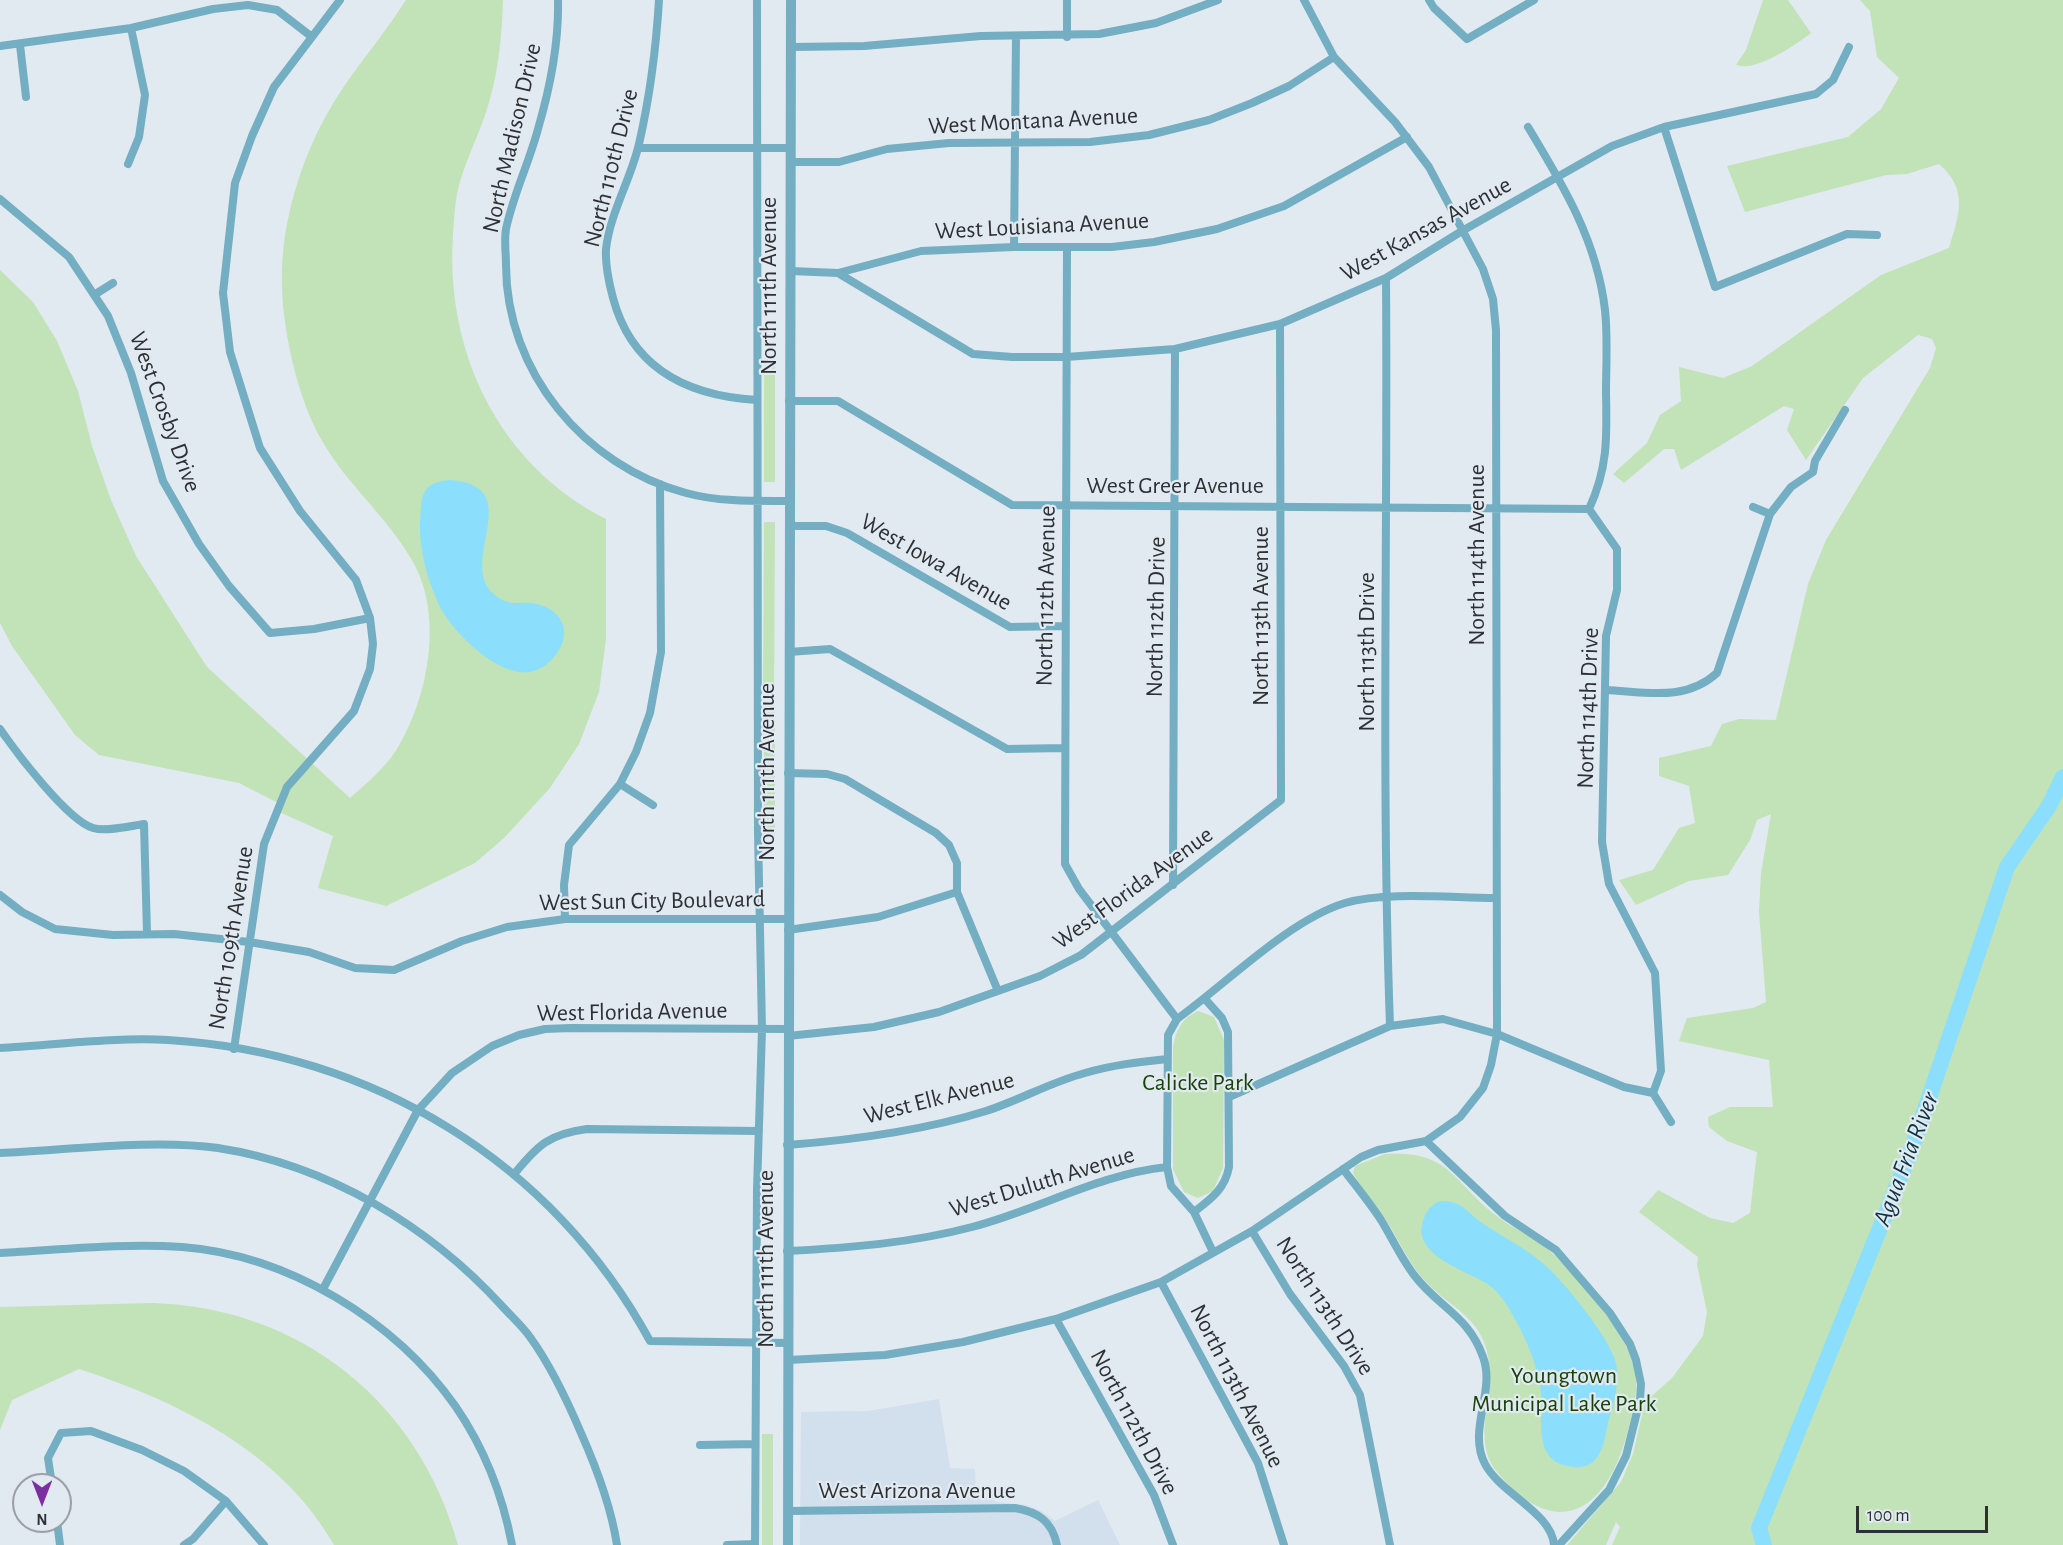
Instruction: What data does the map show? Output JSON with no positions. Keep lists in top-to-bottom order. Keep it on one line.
{"streets":{"street":["West Montana Avenue","North Madison Drive","North 110th Drive","West Louisiana Avenue","West Kansas Avenue","North 111th Avenue","West Crosby Drive","West Greer Avenue","North 114th Avenue","West Iowa Avenue","North 112th Avenue","North 113th Avenue","North 112th Drive","North 113th Drive","North 114th Drive","West Florida Avenue","West Sun City Boulevard","North 109th Avenue","West Elk Avenue","West Duluth Avenue","West Arizona Avenue"]},"crossings":[["West Montana Avenue","North 111th Avenue"],["West Montana Avenue","North 114th Avenue"],["North Madison Drive","North 111th Avenue"],["North 110th Drive","North 111th Avenue"],["West Louisiana Avenue","West Kansas Avenue"],["West Louisiana Avenue","North 114th Avenue"],["West Louisiana Avenue","North 112th Avenue"],["West Kansas Avenue","North 111th Avenue"],["West Kansas Avenue","North 114th Avenue"],["West Kansas Avenue","North 112th Avenue"],["West Kansas Avenue","North 113th Avenue"],["West Kansas Avenue","North 112th Drive"],["West Kansas Avenue","North 113th Drive"],["North 111th Avenue","West Greer Avenue"],["North 111th Avenue","West Iowa Avenue"],["North 111th Avenue","West Florida Avenue"],["North 111th Avenue","West Sun City Boulevard"],["North 111th Avenue","West Elk Avenue"],["North 111th Avenue","West Duluth Avenue"],["North 111th Avenue","West Arizona Avenue"],["West Crosby Drive","North 109th Avenue"],["West Greer Avenue","North 114th Avenue"],["West Greer Avenue","North 112th Avenue"],["West Greer Avenue","North 113th Avenue"],["West Greer Avenue","North 112th Drive"],["West Greer Avenue","North 113th Drive"],["West Greer Avenue","North 114th Drive"],["West Iowa Avenue","North 112th Avenue"],["North 112th Avenue","West Florida Avenue"],["North 113th Avenue","West Florida Avenue"],["North 112th Drive","West Florida Avenue"],["West Sun City Boulevard","North 109th Avenue"]],"water":["Agua Fria River"],"parks":["Calicke Park","Youngtown Municipal Lake Park"],"scale_bar":"100 m","north":"bottom"}
